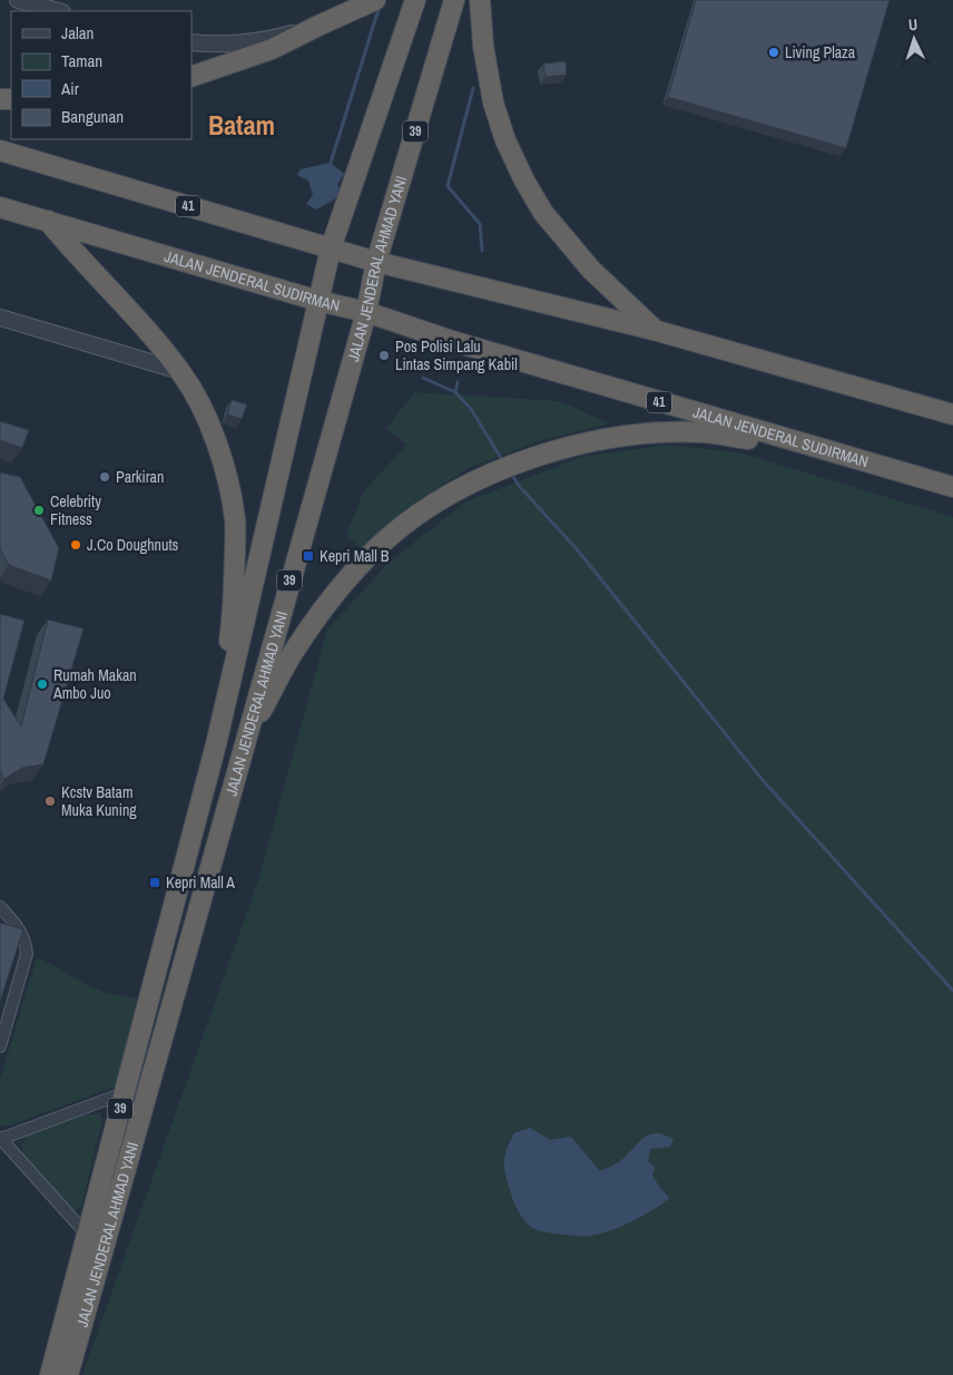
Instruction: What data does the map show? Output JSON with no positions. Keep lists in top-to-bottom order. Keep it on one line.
{"streets":{"highway":["39","41","JALAN JENDERAL AHMAD YANI","JALAN JENDERAL SUDIRMAN"]},"crossings":[["41","JALAN JENDERAL AHMAD YANI"],["JALAN JENDERAL AHMAD YANI","JALAN JENDERAL SUDIRMAN"]],"districts":["Batam"],"places":{"other":["Living Plaza","Pos Polisi Lalu Lintas Simpang Kabil","Parkiran","Celebrity Fitness","J.Co Doughnuts","Rumah Makan Ambo Juo","Kcstv Batam Muka Kuning"],"transit":["Kepri Mall B","Kepri Mall A"]},"legend":["Jalan","Taman","Air","Bangunan"],"north":"top"}
